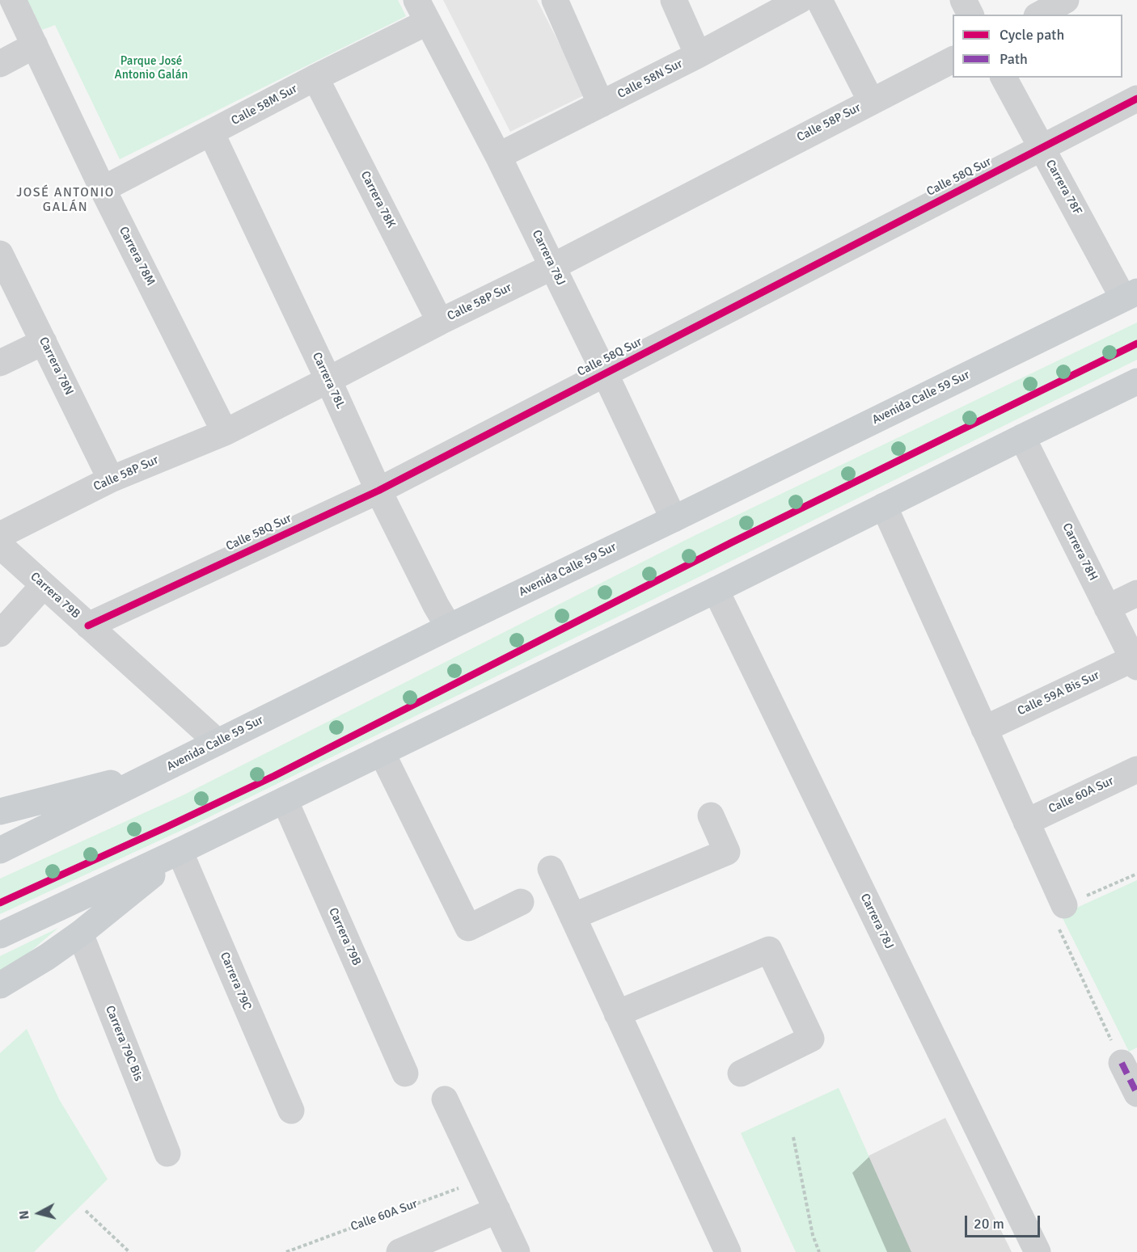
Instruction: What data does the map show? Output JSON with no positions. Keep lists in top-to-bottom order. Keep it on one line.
{"streets":{"main road":["Avenida Calle 59 Sur"],"street":["Calle 58N Sur","Calle 58M Sur","Calle 58P Sur","Calle 58Q Sur","Carrera 78F","Carrera 78K","Carrera 78M","Carrera 78J","Carrera 78N","Carrera 78L","Carrera 78H","Carrera 79B","Calle 59A Bis Sur","Calle 60A Sur","Carrera 79C","Carrera 79C Bis"]},"crossings":[["Calle 58N Sur","Carrera 78J"],["Calle 58M Sur","Carrera 78K"],["Calle 58M Sur","Carrera 78M"],["Calle 58M Sur","Carrera 78J"],["Calle 58M Sur","Carrera 78L"],["Calle 58P Sur","Carrera 78K"],["Calle 58P Sur","Carrera 78M"],["Calle 58P Sur","Carrera 78J"],["Calle 58P Sur","Carrera 78N"],["Calle 58P Sur","Carrera 78L"],["Calle 58Q Sur","Carrera 78F"],["Calle 58Q Sur","Carrera 78J"],["Calle 58Q Sur","Carrera 78L"],["Calle 58Q Sur","Carrera 79B"],["Carrera 78F","Avenida Calle 59 Sur"],["Carrera 78J","Avenida Calle 59 Sur"],["Carrera 78L","Avenida Calle 59 Sur"],["Avenida Calle 59 Sur","Carrera 79B"],["Carrera 78H","Calle 59A Bis Sur"]],"districts":["JOSÉ ANTONIO GALÁN"],"parks":["Parque José Antonio Galán"],"legend":["Cycle path","Path"],"scale_bar":"20 m","north":"left"}
